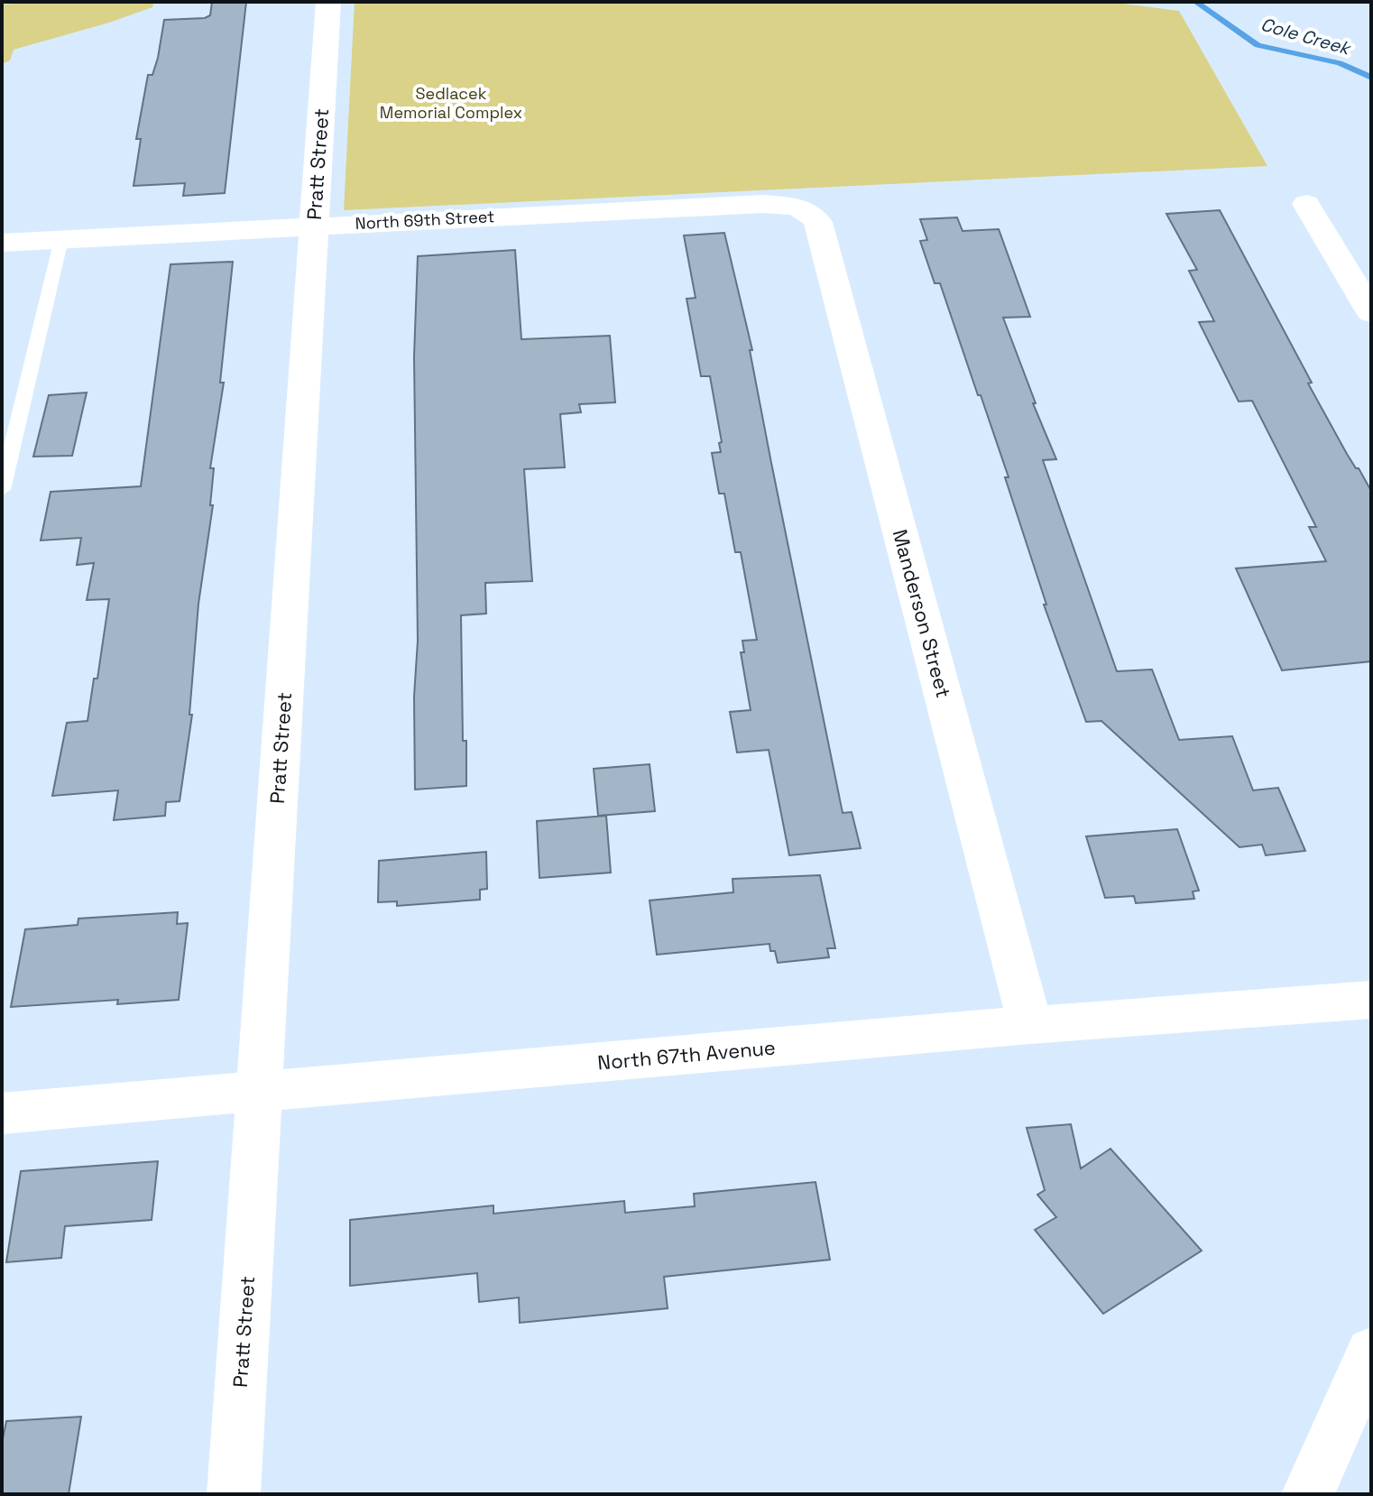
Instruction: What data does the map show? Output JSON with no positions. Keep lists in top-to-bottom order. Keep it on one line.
{"streets":{"street":["Pratt Street","North 69th Street","Manderson Street","North 67th Avenue"]},"crossings":[["Pratt Street","North 69th Street"],["Pratt Street","North 67th Avenue"],["North 69th Street","Manderson Street"],["Manderson Street","North 67th Avenue"]],"water":["Cole Creek"],"parks":["Sedlacek Memorial Complex"]}
